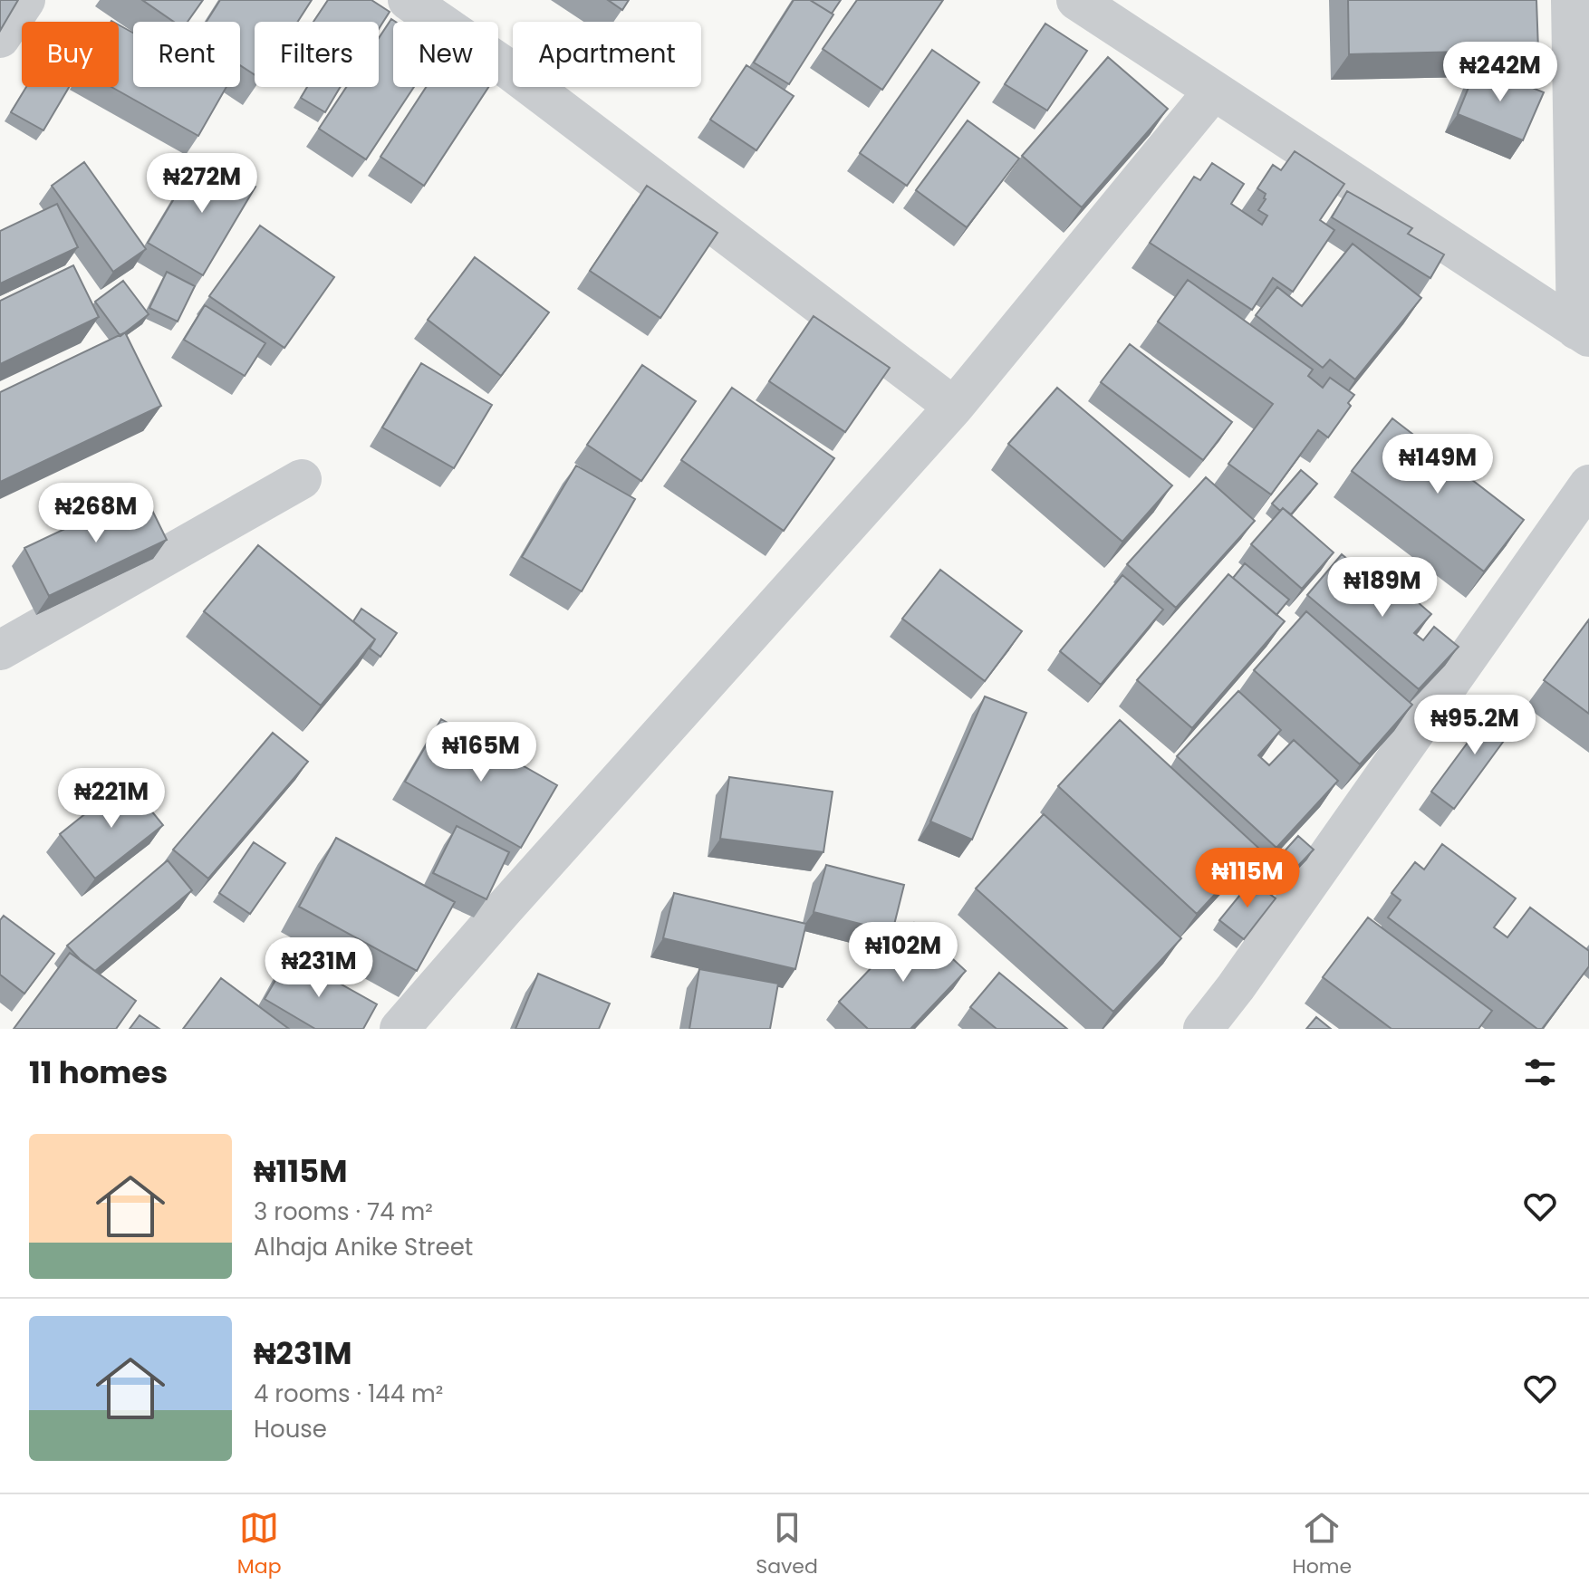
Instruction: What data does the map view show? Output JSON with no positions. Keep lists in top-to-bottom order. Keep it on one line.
{"page":{"chip":["Buy","Rent","Filters","New","Apartment"],"price":["₦242M","₦272M","₦149M","₦268M","₦189M","₦95.2M","₦165M","₦221M","₦115M","₦102M","₦231M"],"heading":"11 homes","list":[{"name":"₦115M","note":"3 rooms · 74 m² · Alhaja Anike Street"},{"name":"₦231M","note":"4 rooms · 144 m² · House"}],"tabs":["Map","Saved","Home"]}}
